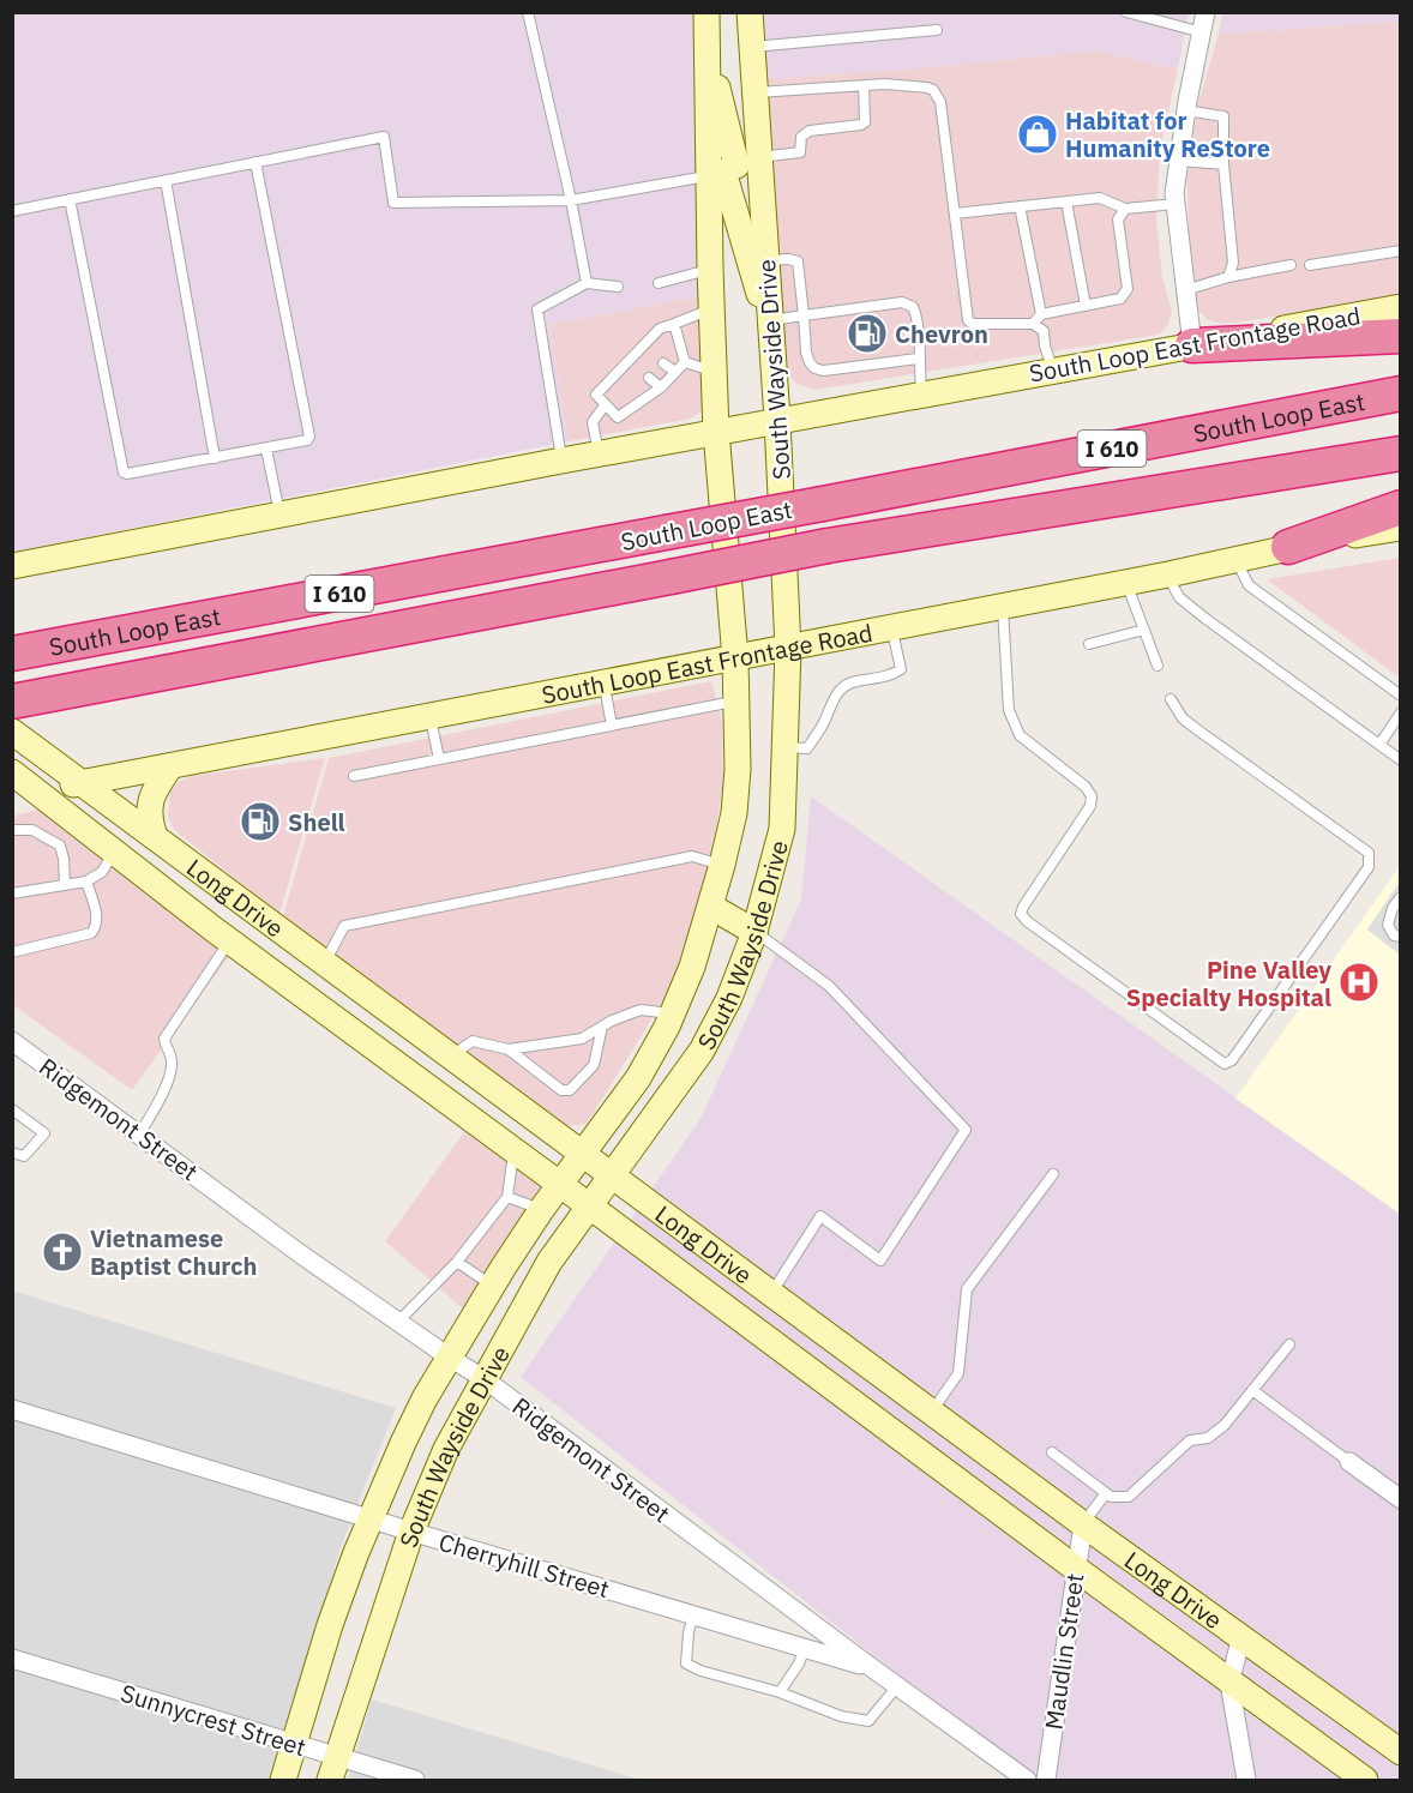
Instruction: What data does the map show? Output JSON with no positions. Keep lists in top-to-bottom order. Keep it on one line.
{"streets":{"highway":["South Loop East","I 610"],"main road":["South Loop East Frontage Road","South Wayside Drive","Long Drive"],"street":["Ridgemont Street","Cherryhill Street","Maudlin Street","Sunnycrest Street"]},"crossings":[["South Loop East Frontage Road","South Wayside Drive"],["South Loop East Frontage Road","Long Drive"],["South Wayside Drive","Long Drive"],["South Wayside Drive","Ridgemont Street"],["South Wayside Drive","Cherryhill Street"],["South Wayside Drive","Sunnycrest Street"],["Long Drive","Maudlin Street"],["Ridgemont Street","Cherryhill Street"]],"places":{"shop":["Habitat for Humanity ReStore"],"fuel station":["Chevron","Shell"],"hospital":["Pine Valley Specialty Hospital"],"church":["Vietnamese Baptist Church"]}}
